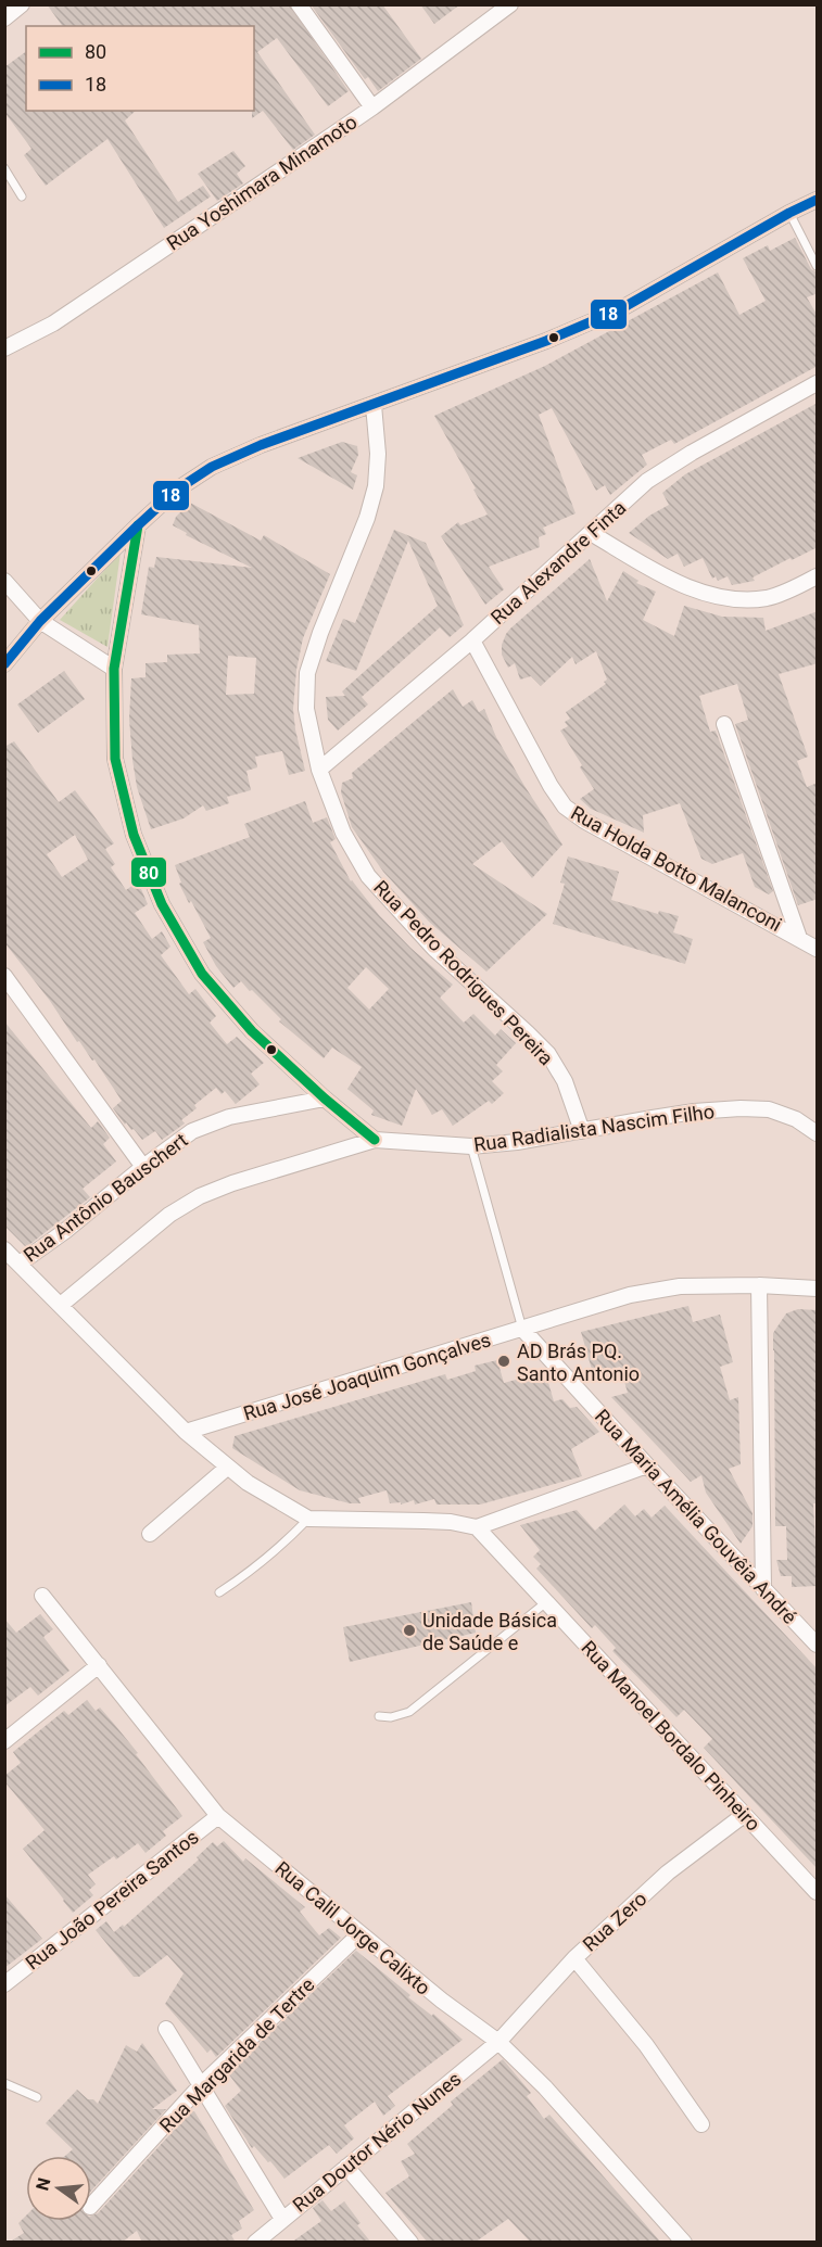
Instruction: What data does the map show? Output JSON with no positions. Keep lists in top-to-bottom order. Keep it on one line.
{"streets":{"street":["Rua Yoshimara Minamoto","Rua Alexandre Finta","Rua Holda Botto Malanconi","Rua Pedro Rodrigues Pereira","Rua Radialista Nascim Filho","Rua Antônio Bauschert","Rua José Joaquim Gonçalves","Rua Maria Amélia Gouvêia André","Rua Manoel Bordalo Pinheiro","Rua João Pereira Santos","Rua Zero","Rua Calil Jorge Calixto","Rua Margarida de Tertre","Rua Doutor Nério Nunes"]},"crossings":[["Rua Alexandre Finta","Rua Holda Botto Malanconi"],["Rua Alexandre Finta","Rua Pedro Rodrigues Pereira"],["Rua Pedro Rodrigues Pereira","Rua Radialista Nascim Filho"],["Rua José Joaquim Gonçalves","Rua Maria Amélia Gouvêia André"],["Rua Manoel Bordalo Pinheiro","Rua Zero"],["Rua João Pereira Santos","Rua Calil Jorge Calixto"],["Rua Zero","Rua Calil Jorge Calixto"],["Rua Zero","Rua Doutor Nério Nunes"],["Rua Calil Jorge Calixto","Rua Margarida de Tertre"],["Rua Calil Jorge Calixto","Rua Doutor Nério Nunes"]],"places":["AD Brás PQ. Santo Antonio","Unidade Básica de Saúde e"],"lines":["transit line 18","transit line 80"],"legend":["80","18"],"north":"left"}
